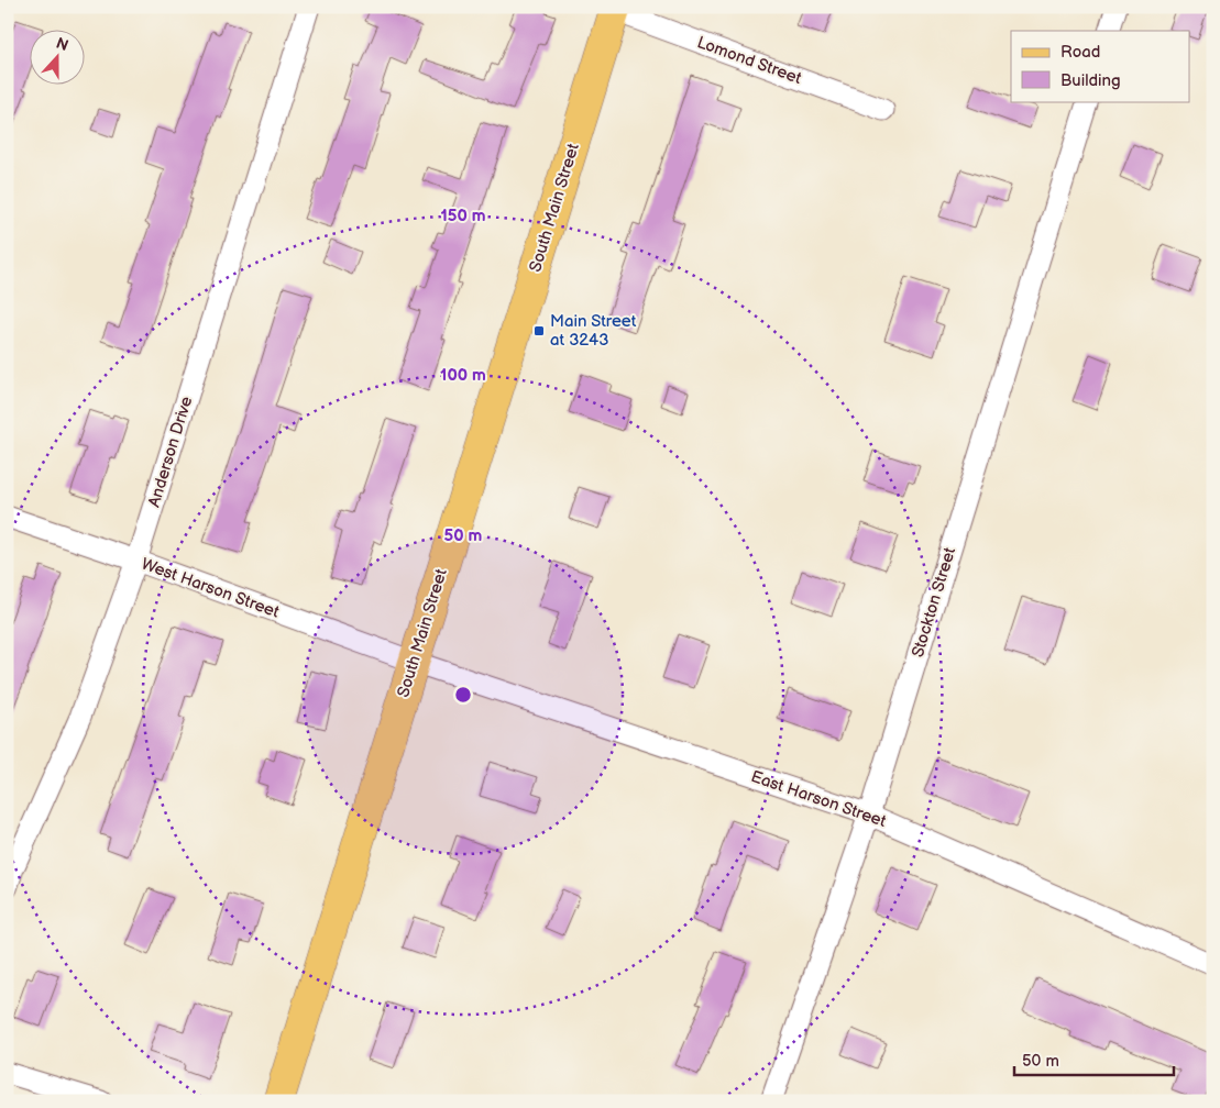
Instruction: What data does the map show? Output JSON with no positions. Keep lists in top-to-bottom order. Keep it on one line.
{"streets":{"main road":["South Main Street"],"street":["Lomond Street","Anderson Drive","West Harson Street","Stockton Street","East Harson Street"]},"crossings":[["Lomond Street","South Main Street"],["South Main Street","West Harson Street"],["South Main Street","East Harson Street"],["Anderson Drive","West Harson Street"],["West Harson Street","East Harson Street"],["Stockton Street","East Harson Street"]],"places":{"transit":["Main Street at 3243"]},"legend":["Road","Building"],"scale_bar":"50 m","north":"top","rings":["150 m","100 m","50 m"]}
